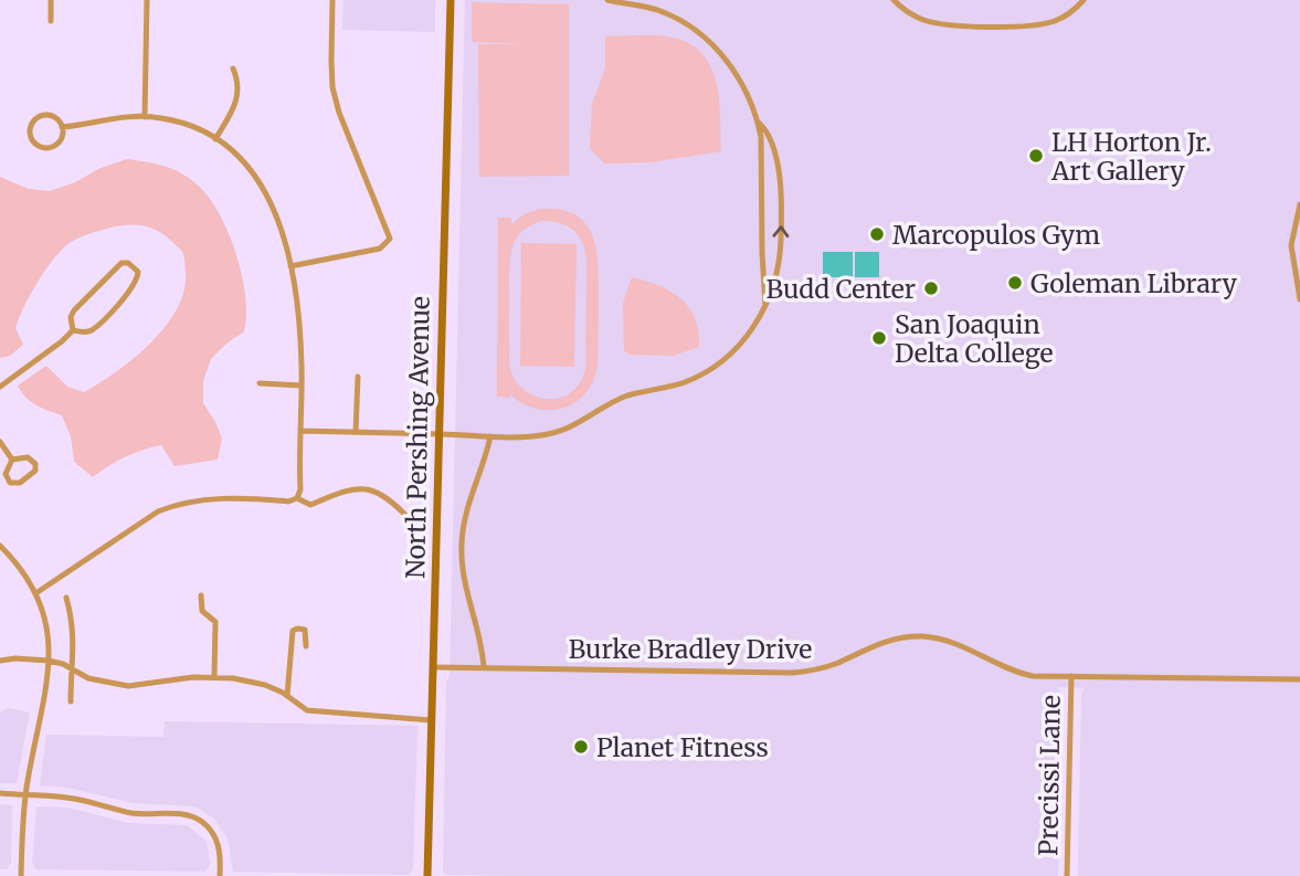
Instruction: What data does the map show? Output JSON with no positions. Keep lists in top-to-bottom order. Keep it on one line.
{"streets":{"main road":["North Pershing Avenue"],"street":["Burke Bradley Drive","Precissi Lane"]},"crossings":[["North Pershing Avenue","Burke Bradley Drive"],["Burke Bradley Drive","Precissi Lane"]],"places":["LH Horton Jr. Art Gallery","Marcopulos Gym","Goleman Library","Budd Center","San Joaquin Delta College","Planet Fitness"]}
